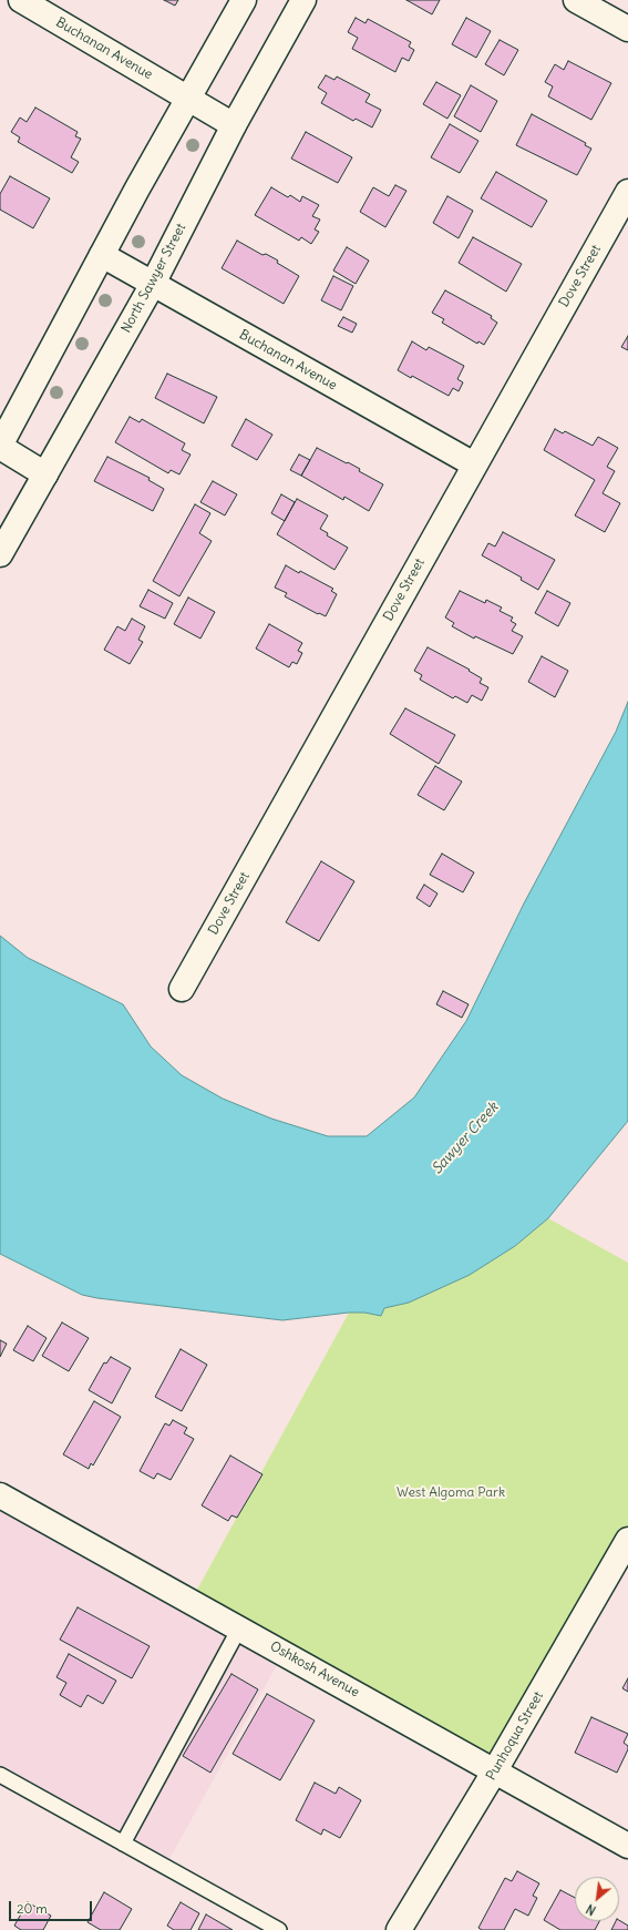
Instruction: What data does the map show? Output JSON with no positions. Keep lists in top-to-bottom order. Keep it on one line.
{"streets":{"street":["Buchanan Avenue","Dove Street","North Sawyer Street","Oshkosh Avenue","Punhoqua Street"]},"crossings":[["Buchanan Avenue","Dove Street"],["Buchanan Avenue","North Sawyer Street"],["Oshkosh Avenue","Punhoqua Street"]],"water":["Sawyer Creek"],"parks":["West Algoma Park"],"scale_bar":"20 m","north":"bottom left"}
